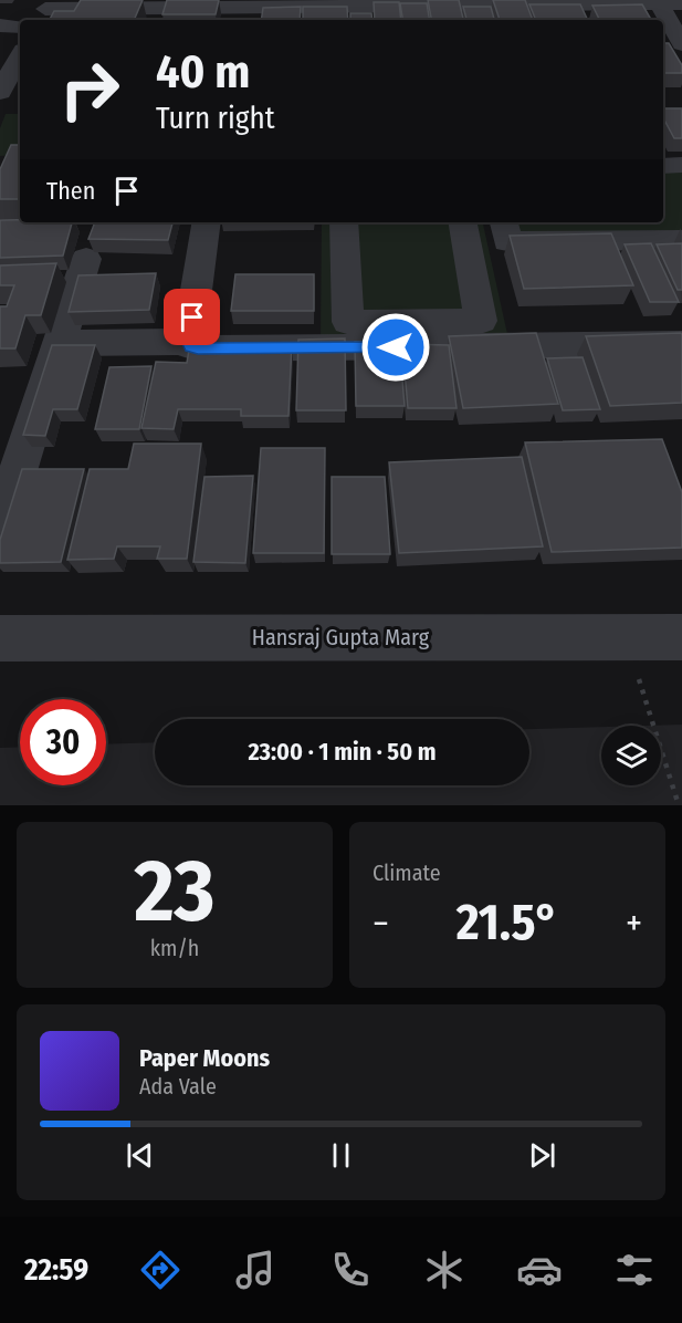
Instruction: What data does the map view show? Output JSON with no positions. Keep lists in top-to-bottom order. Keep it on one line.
{"streets":{"street":["Hansraj Gupta Marg"]},"page":{"turn":["40 m","Turn right"],"then":"Then","limit":"30","trip":"23:00 · 1 min · 50 m","tile":[["23","km/h"],"Climate"],"heat":["−","21.5°","+"],"song":["Paper Moons","Ada Vale"],"tabs":"22:59"}}
